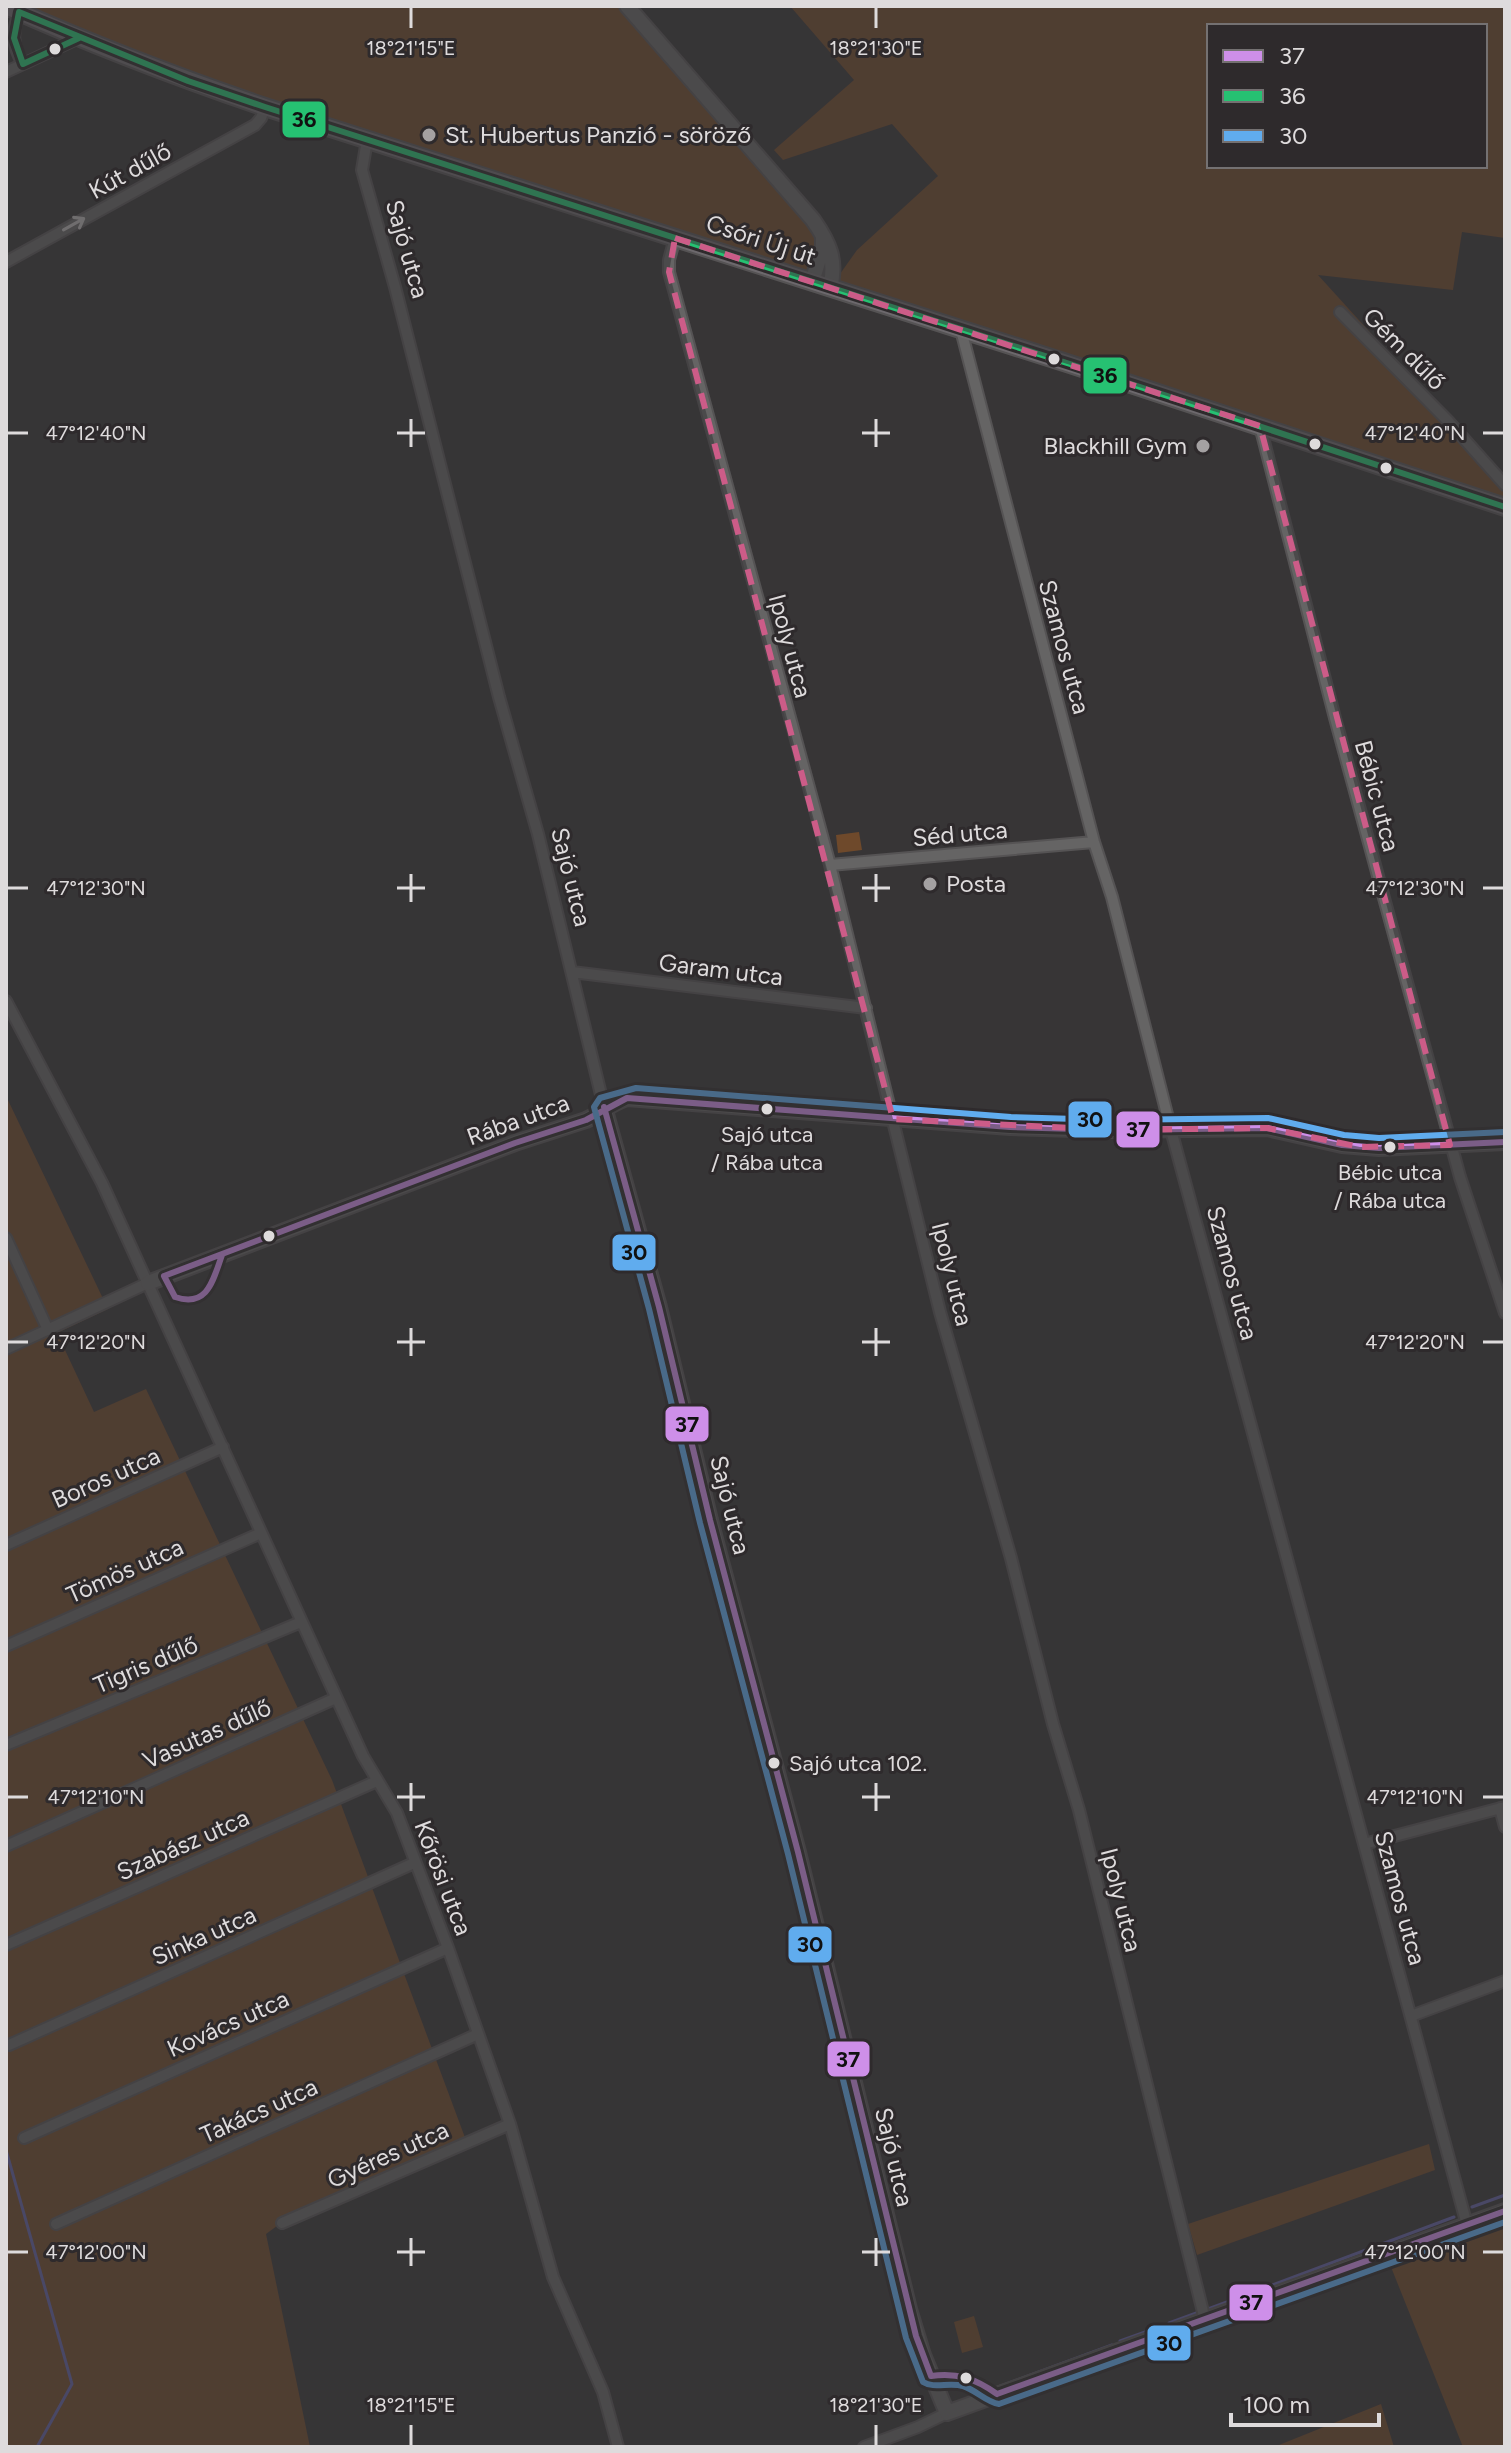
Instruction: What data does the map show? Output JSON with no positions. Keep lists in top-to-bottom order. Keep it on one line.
{"streets":{"main road":["Csóri Új út"],"street":["Kút dűlő","Sajó utca","Gém dűlő","Ipoly utca","Szamos utca","Bébic utca","Séd utca","Garam utca","Rába utca","Boros utca","Tömös utca","Tigris dűlő","Vasutas dűlő","Szabász utca","Kőrösi utca","Sinka utca","Kovács utca","Takács utca","Gyéres utca"]},"crossings":[["Kút dűlő","Csóri Új út"],["Csóri Új út","Sajó utca"],["Csóri Új út","Ipoly utca"],["Csóri Új út","Szamos utca"],["Csóri Új út","Bébic utca"],["Sajó utca","Garam utca"],["Sajó utca","Rába utca"],["Ipoly utca","Séd utca"],["Ipoly utca","Garam utca"],["Ipoly utca","Rába utca"],["Szamos utca","Séd utca"],["Szamos utca","Rába utca"],["Bébic utca","Rába utca"],["Rába utca","Kőrösi utca"],["Boros utca","Kőrösi utca"],["Tömös utca","Kőrösi utca"],["Tigris dűlő","Kőrösi utca"],["Vasutas dűlő","Kőrösi utca"],["Szabász utca","Kőrösi utca"],["Kőrösi utca","Sinka utca"],["Kőrösi utca","Kovács utca"],["Kőrösi utca","Takács utca"],["Kőrösi utca","Gyéres utca"]],"one_way":["Kút dűlő"],"places":["St. Hubertus Panzió - söröző","Blackhill Gym","Posta","Sajó utca / Rába utca","Bébic utca / Rába utca","Sajó utca 102."],"lines":["transit line 36","transit line 30","transit line 37"],"legend":["37","36","30"],"scale_bar":"100 m","coordinates":["18°21'15\"E","18°21'30\"E","47°12'40\"N","47°12'30\"N","47°12'20\"N","47°12'10\"N","47°12'00\"N"]}
